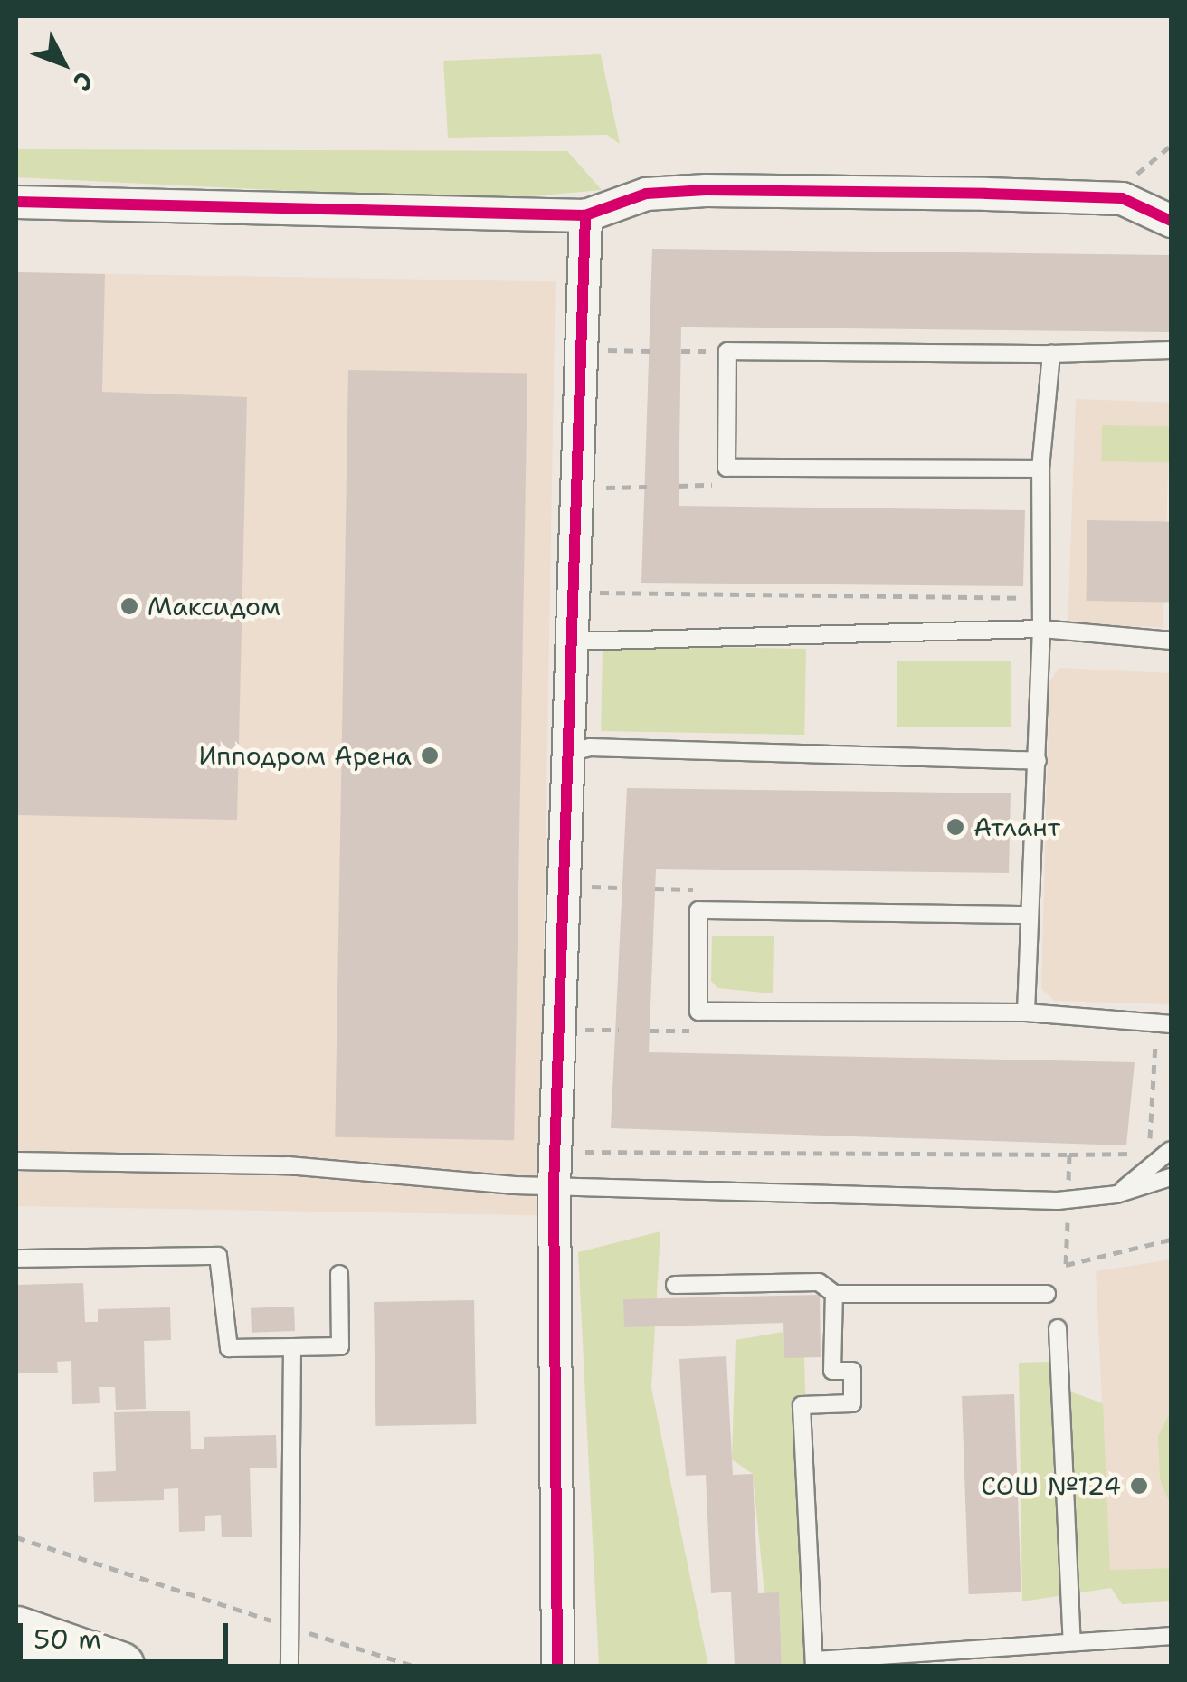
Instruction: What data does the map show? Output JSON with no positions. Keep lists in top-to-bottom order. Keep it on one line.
{"places":["Максидом","Ипподром Арена","Атлант","СОШ №124"],"scale_bar":"50 m","north":"bottom right"}
